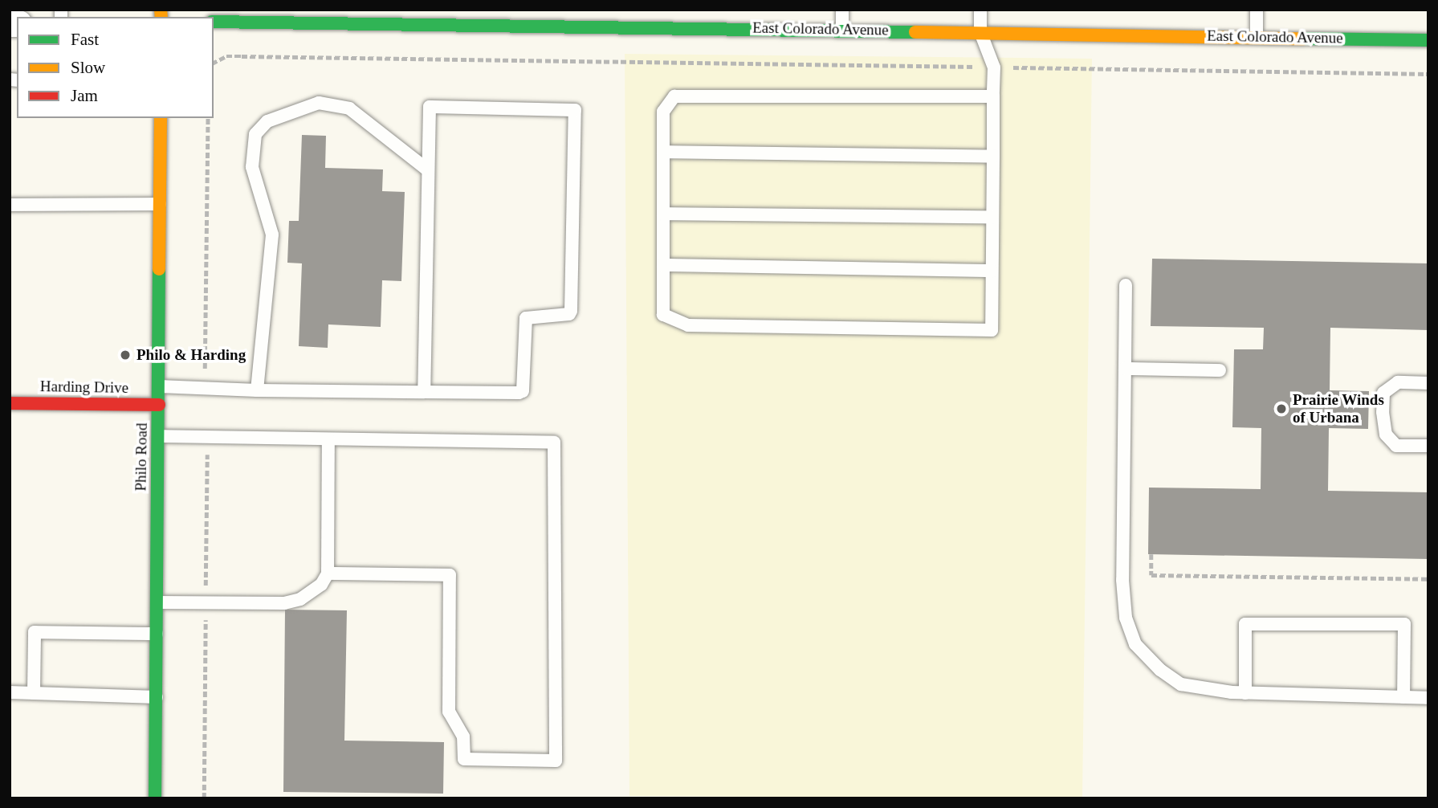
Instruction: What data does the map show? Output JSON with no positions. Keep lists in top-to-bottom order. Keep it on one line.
{"streets":{"street":["East Colorado Avenue","Harding Drive","Philo Road"]},"crossings":[["Harding Drive","Philo Road"]],"places":["Philo & Harding","Prairie Winds of Urbana"],"legend":["Fast","Slow","Jam"]}
